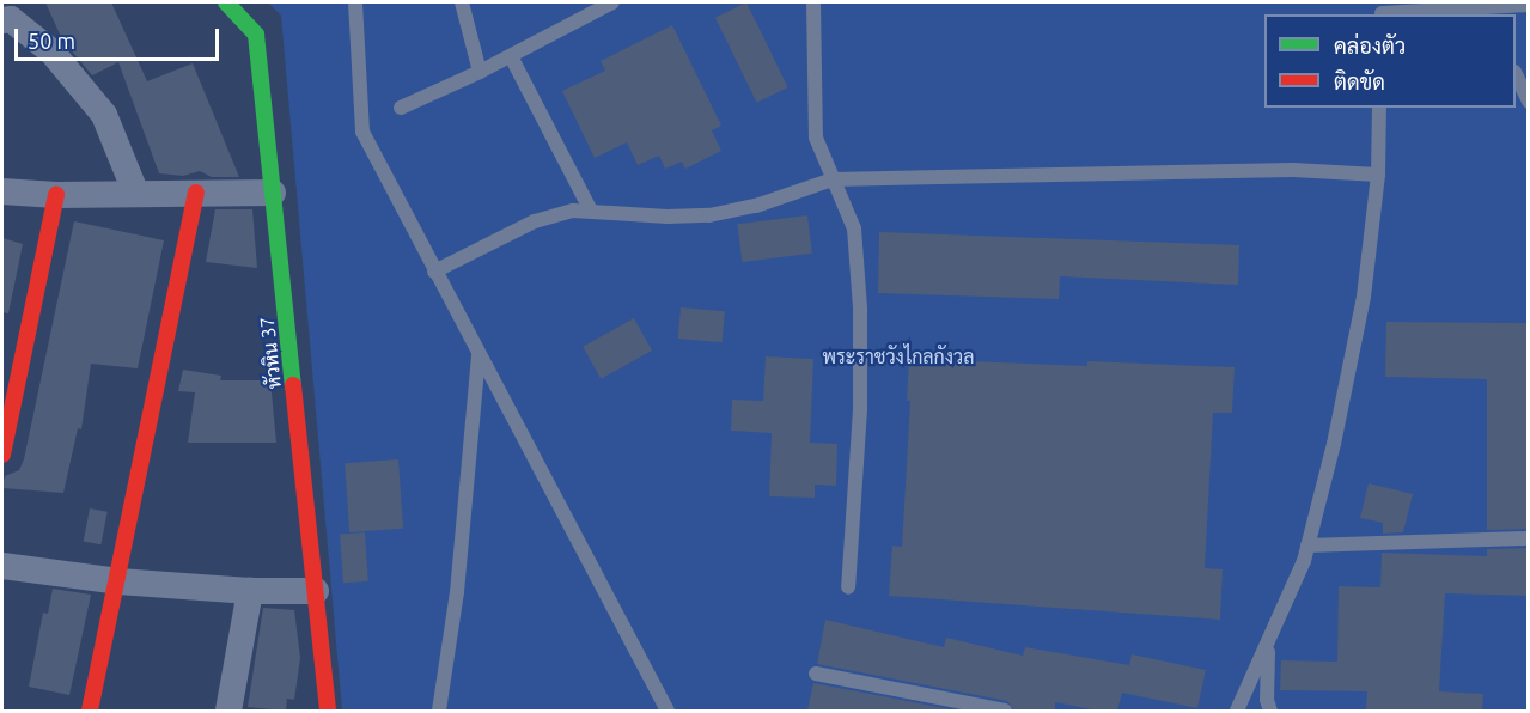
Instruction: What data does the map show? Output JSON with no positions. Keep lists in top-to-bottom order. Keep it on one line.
{"streets":{"street":["หัวหิน 37"]},"parks":["พระราชวังไกลกังวล"],"legend":["คล่องตัว","ติดขัด"],"scale_bar":"50 m"}
